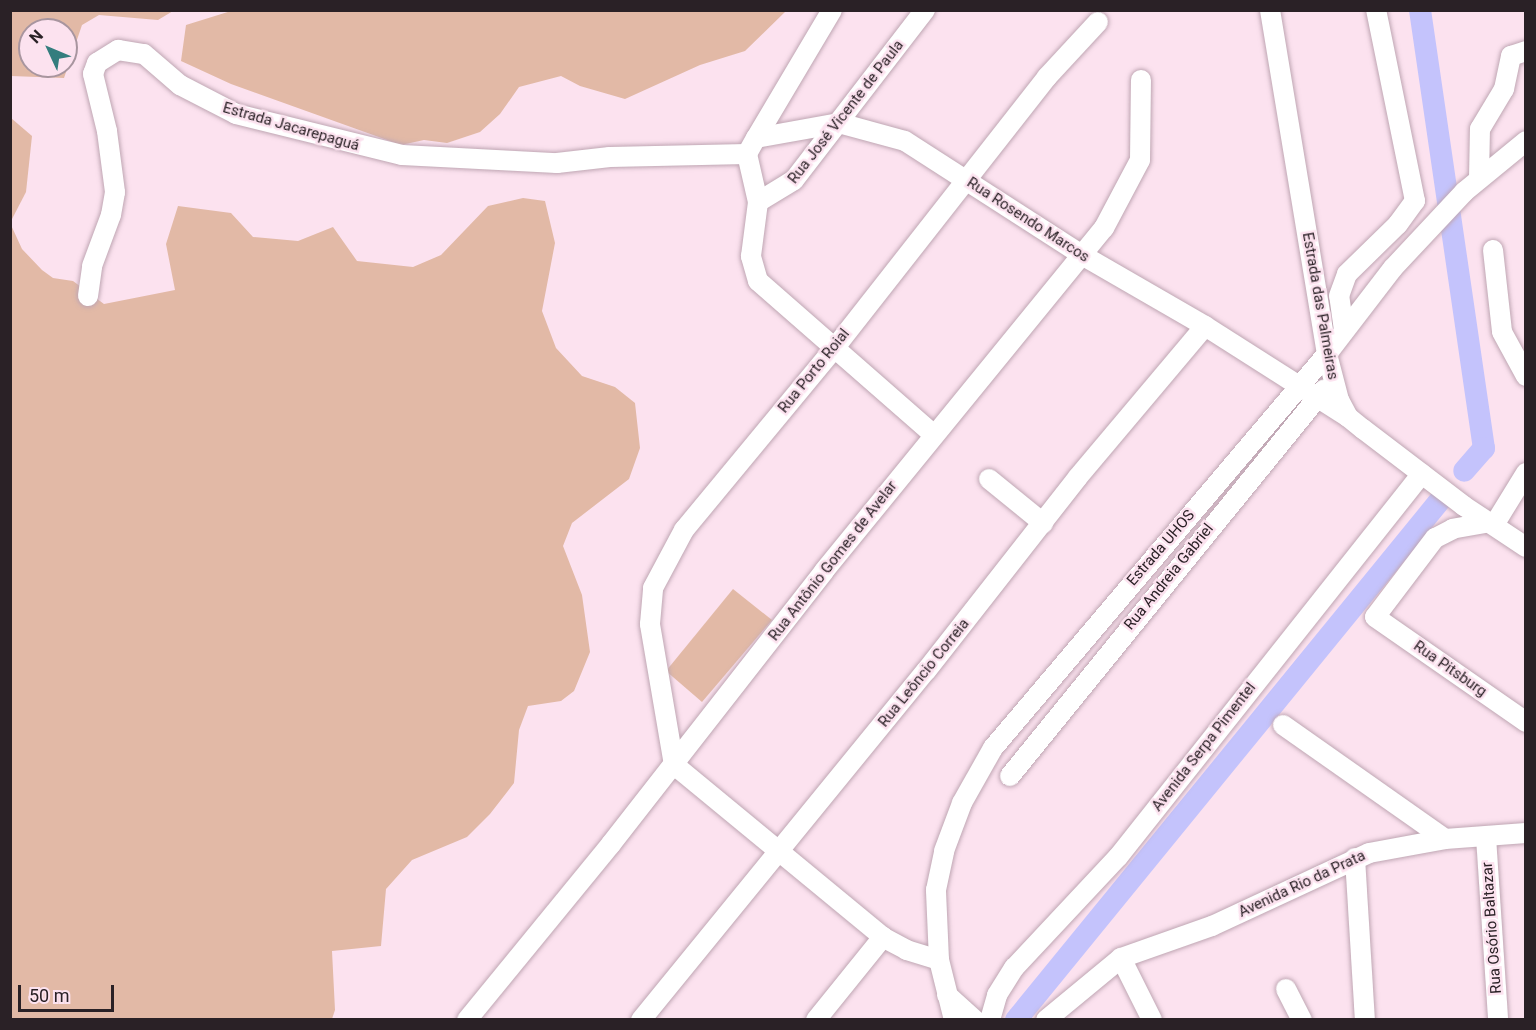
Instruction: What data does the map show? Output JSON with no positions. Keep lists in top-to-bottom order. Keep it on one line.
{"streets":{"street":["Rua José Vicente de Paula","Estrada Jacarepaguá","Rua Rosendo Marcos","Estrada das Palmeiras","Rua Porto Roial","Estrada UHOS","Rua Antônio Gomes de Avelar","Rua Andreia Gabriel","Rua Pitsburg","Rua Leôncio Correia","Avenida Serpa Pimentel","Avenida Rio da Prata","Rua Osório Baltazar"]},"crossings":[["Rua José Vicente de Paula","Rua Rosendo Marcos"],["Estrada Jacarepaguá","Rua Rosendo Marcos"],["Rua Rosendo Marcos","Estrada das Palmeiras"],["Rua Rosendo Marcos","Rua Porto Roial"],["Rua Rosendo Marcos","Estrada UHOS"],["Rua Rosendo Marcos","Rua Antônio Gomes de Avelar"],["Rua Rosendo Marcos","Rua Andreia Gabriel"],["Rua Rosendo Marcos","Rua Leôncio Correia"],["Estrada das Palmeiras","Estrada UHOS"],["Estrada das Palmeiras","Rua Andreia Gabriel"],["Estrada das Palmeiras","Rua Pitsburg"],["Estrada das Palmeiras","Avenida Serpa Pimentel"],["Rua Porto Roial","Rua Antônio Gomes de Avelar"],["Avenida Rio da Prata","Rua Osório Baltazar"]],"scale_bar":"50 m","north":"top left"}
